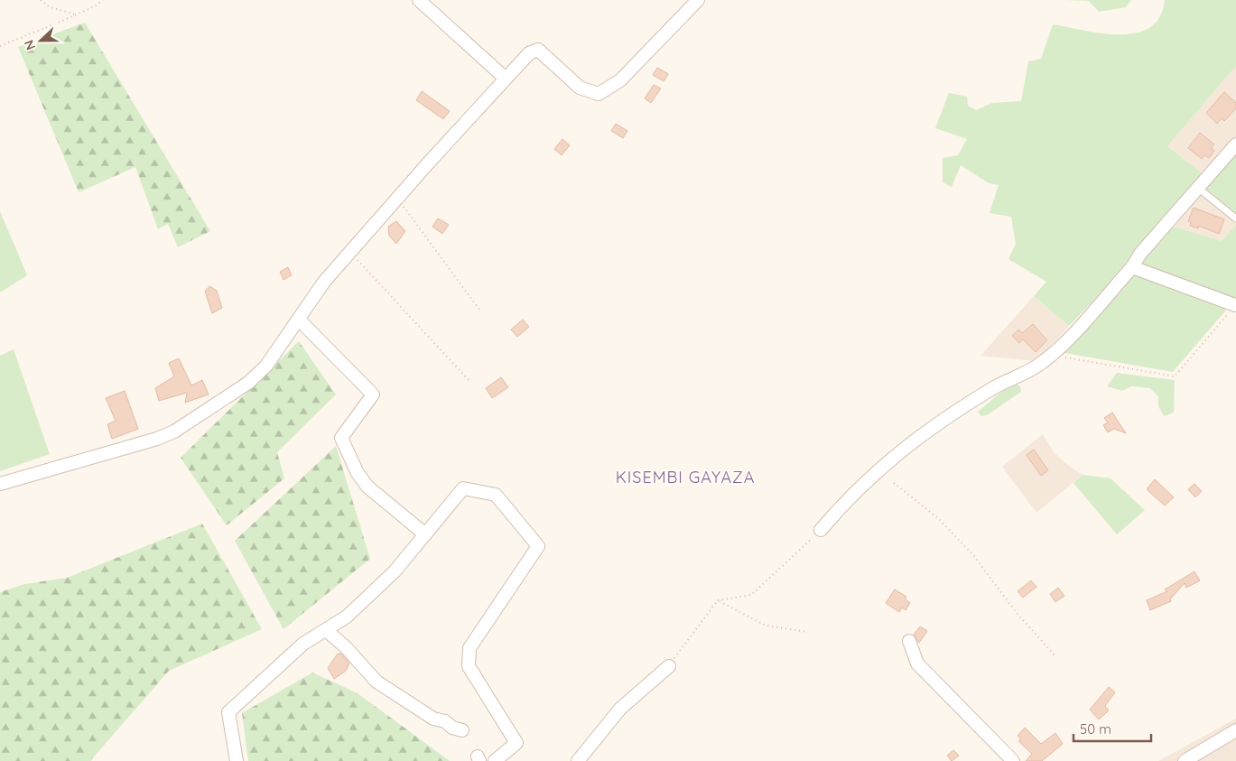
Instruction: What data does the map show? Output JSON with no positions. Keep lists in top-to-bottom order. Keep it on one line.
{"districts":["KISEMBI GAYAZA"],"scale_bar":"50 m","north":"left"}
